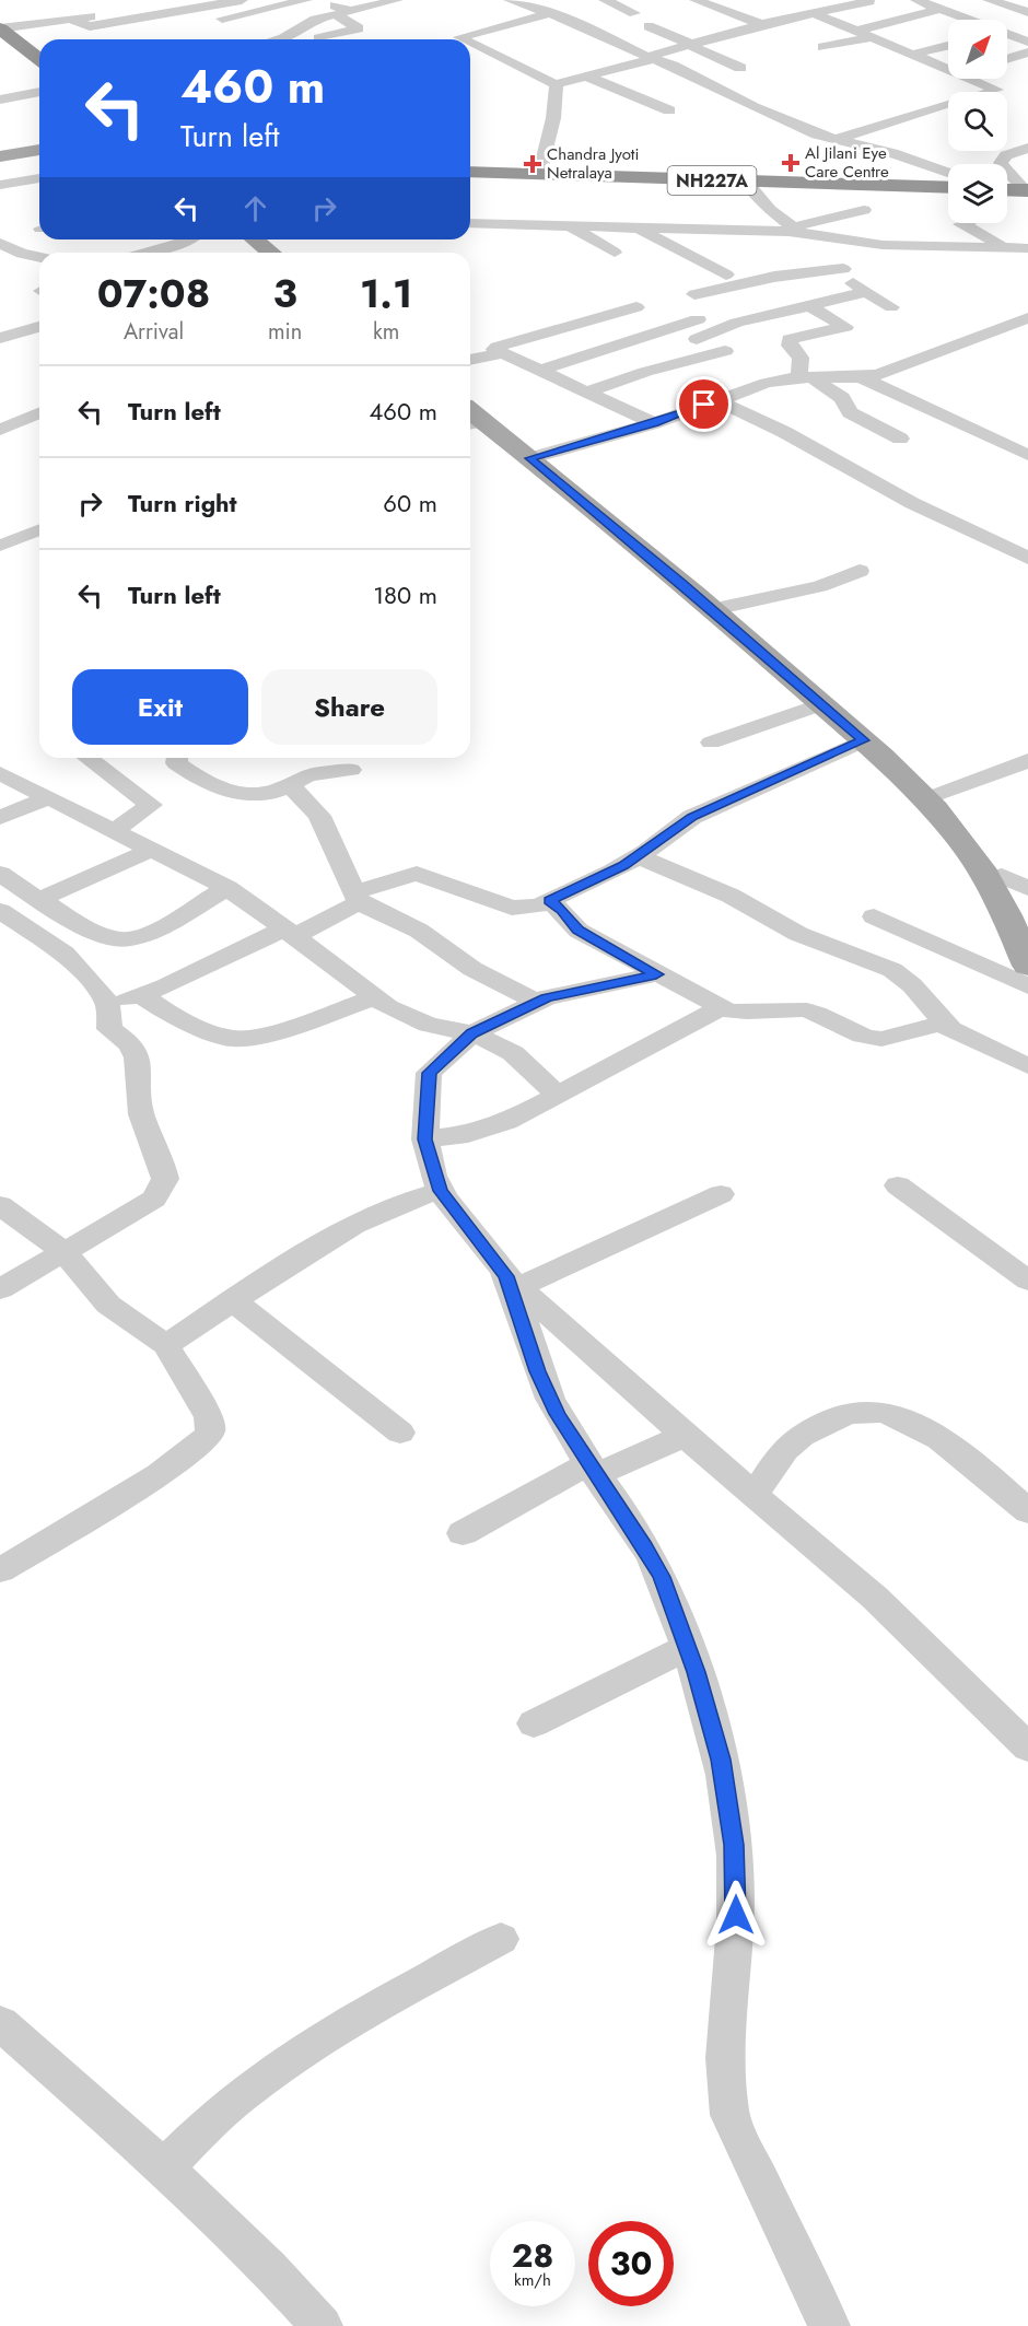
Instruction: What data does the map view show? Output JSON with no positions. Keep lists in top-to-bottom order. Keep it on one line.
{"streets":{"highway":["NH227A"]},"places":{"health":["Al Jilani Eye Care Centre","Chandra Jyoti Netralaya"]},"north":"top right","page":{"turn":["460 m","Turn left"],"eta":["07:08","Arrival","3","min","1.1","km"],"list":[{"name":"Turn left","value":"460 m"},{"name":"Turn right","value":"60 m"},{"name":"Turn left","value":"180 m"}],"buttons":["Exit","Share"],"speed":"28 km/h","limit":"30"}}
